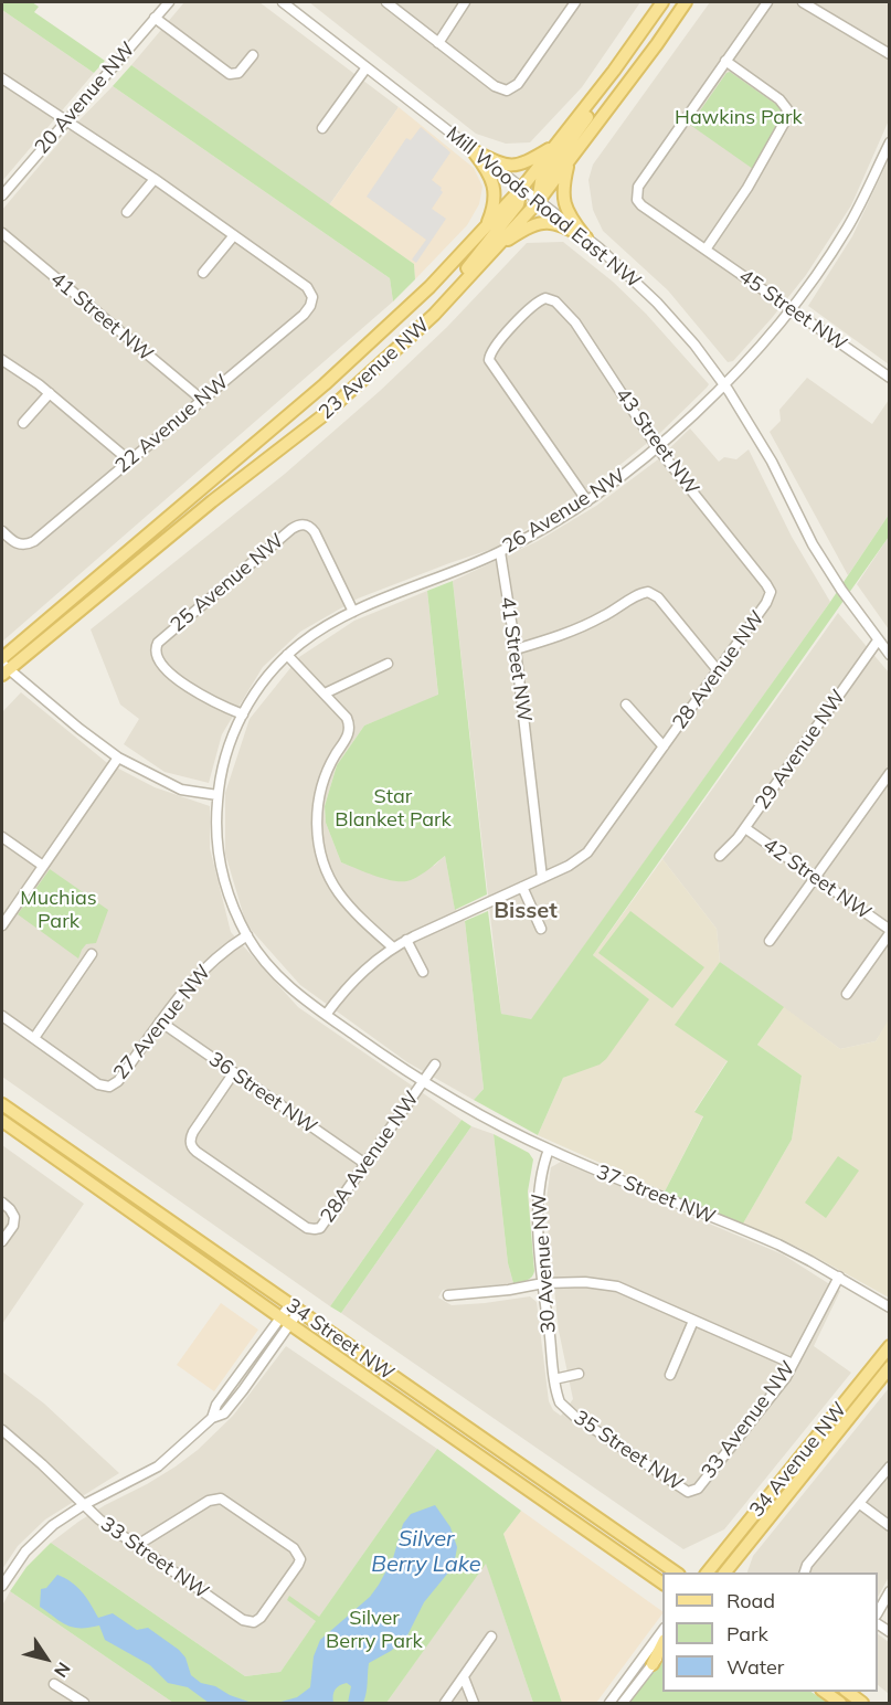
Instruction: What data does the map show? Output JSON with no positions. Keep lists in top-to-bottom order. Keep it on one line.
{"streets":{"main road":["23 Avenue NW","34 Street NW","34 Avenue NW"],"street":["20 Avenue NW","Mill Woods Road East NW","45 Street NW","41 Street NW","22 Avenue NW","43 Street NW","26 Avenue NW","25 Avenue NW","28 Avenue NW","29 Avenue NW","42 Street NW","27 Avenue NW","36 Street NW","28A Avenue NW","37 Street NW","30 Avenue NW","33 Avenue NW","35 Street NW","33 Street NW"]},"crossings":[["Mill Woods Road East NW","23 Avenue NW"],["Mill Woods Road East NW","26 Avenue NW"],["Mill Woods Road East NW","29 Avenue NW"],["45 Street NW","26 Avenue NW"],["41 Street NW","22 Avenue NW"],["41 Street NW","26 Avenue NW"],["41 Street NW","28 Avenue NW"],["43 Street NW","26 Avenue NW"],["43 Street NW","28 Avenue NW"],["26 Avenue NW","25 Avenue NW"],["26 Avenue NW","37 Street NW"],["28 Avenue NW","37 Street NW"],["29 Avenue NW","42 Street NW"],["27 Avenue NW","36 Street NW"],["27 Avenue NW","37 Street NW"],["36 Street NW","28A Avenue NW"],["28A Avenue NW","37 Street NW"],["37 Street NW","30 Avenue NW"],["37 Street NW","33 Avenue NW"],["30 Avenue NW","35 Street NW"],["33 Avenue NW","35 Street NW"]],"districts":["Bisset"],"water":["Silver Berry Lake"],"parks":["Hawkins Park","Star Blanket Park","Muchias Park","Silver Berry Park"],"legend":["Road","Park","Water"],"north":"bottom right"}
